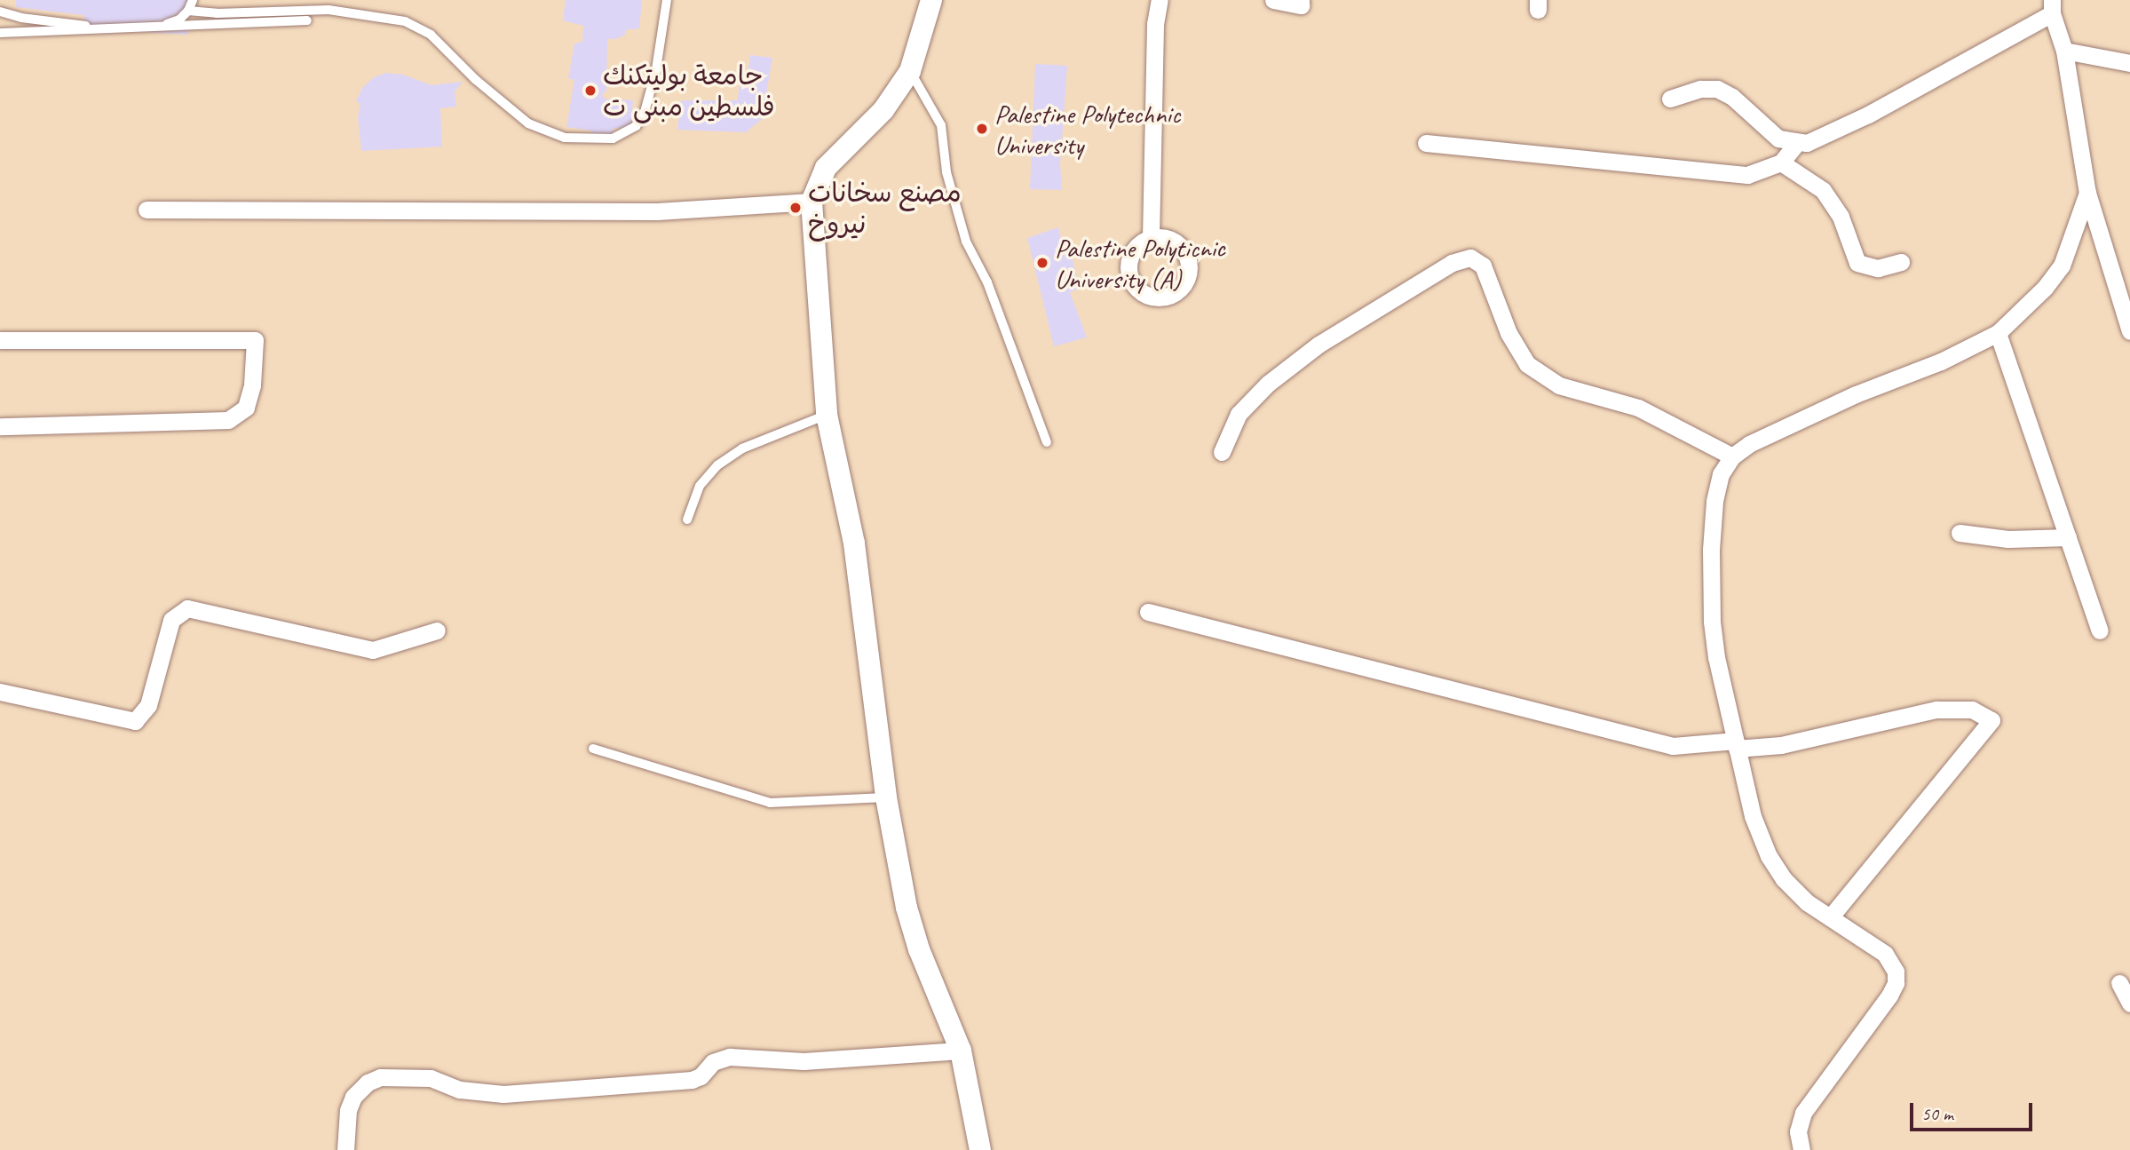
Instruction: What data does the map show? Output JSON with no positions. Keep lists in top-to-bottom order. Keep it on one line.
{"places":["جامعة بوليتكنك فلسطين مبنى ت","Palestine Polytechnic University","مصنع سخانات نيروخ","Palestine Polyticnic University (A)"],"scale_bar":"50 m"}
